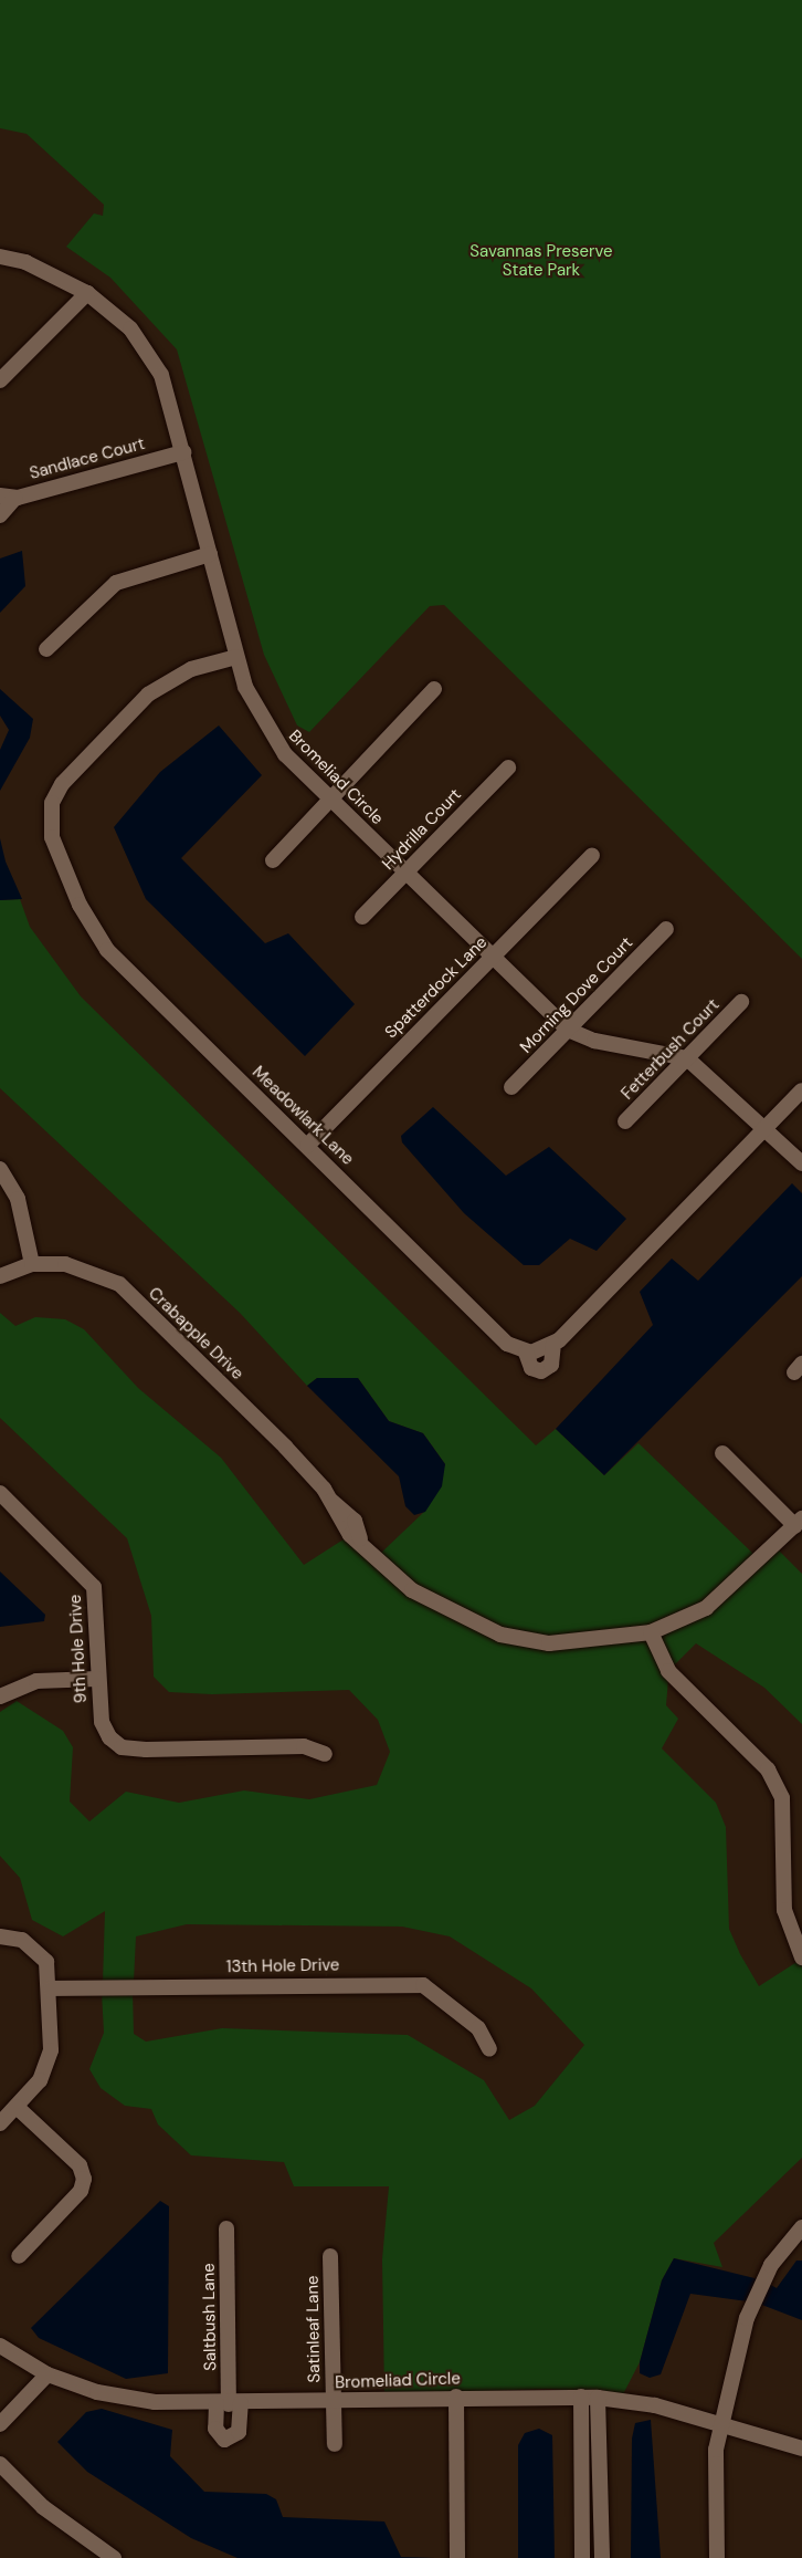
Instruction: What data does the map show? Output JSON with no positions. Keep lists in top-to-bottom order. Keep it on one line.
{"streets":{"street":["Sandlace Court","Bromeliad Circle","Hydrilla Court","Spatterdock Lane","Morning Dove Court","Fetterbush Court","Meadowlark Lane","Crabapple Drive","9th Hole Drive","13th Hole Drive","Saltbush Lane","Satinleaf Lane"]},"crossings":[["Sandlace Court","Bromeliad Circle"],["Bromeliad Circle","Hydrilla Court"],["Bromeliad Circle","Spatterdock Lane"],["Bromeliad Circle","Morning Dove Court"],["Bromeliad Circle","Fetterbush Court"],["Bromeliad Circle","Meadowlark Lane"],["Bromeliad Circle","Saltbush Lane"],["Bromeliad Circle","Satinleaf Lane"],["Spatterdock Lane","Meadowlark Lane"]],"parks":["Savannas Preserve State Park"]}
